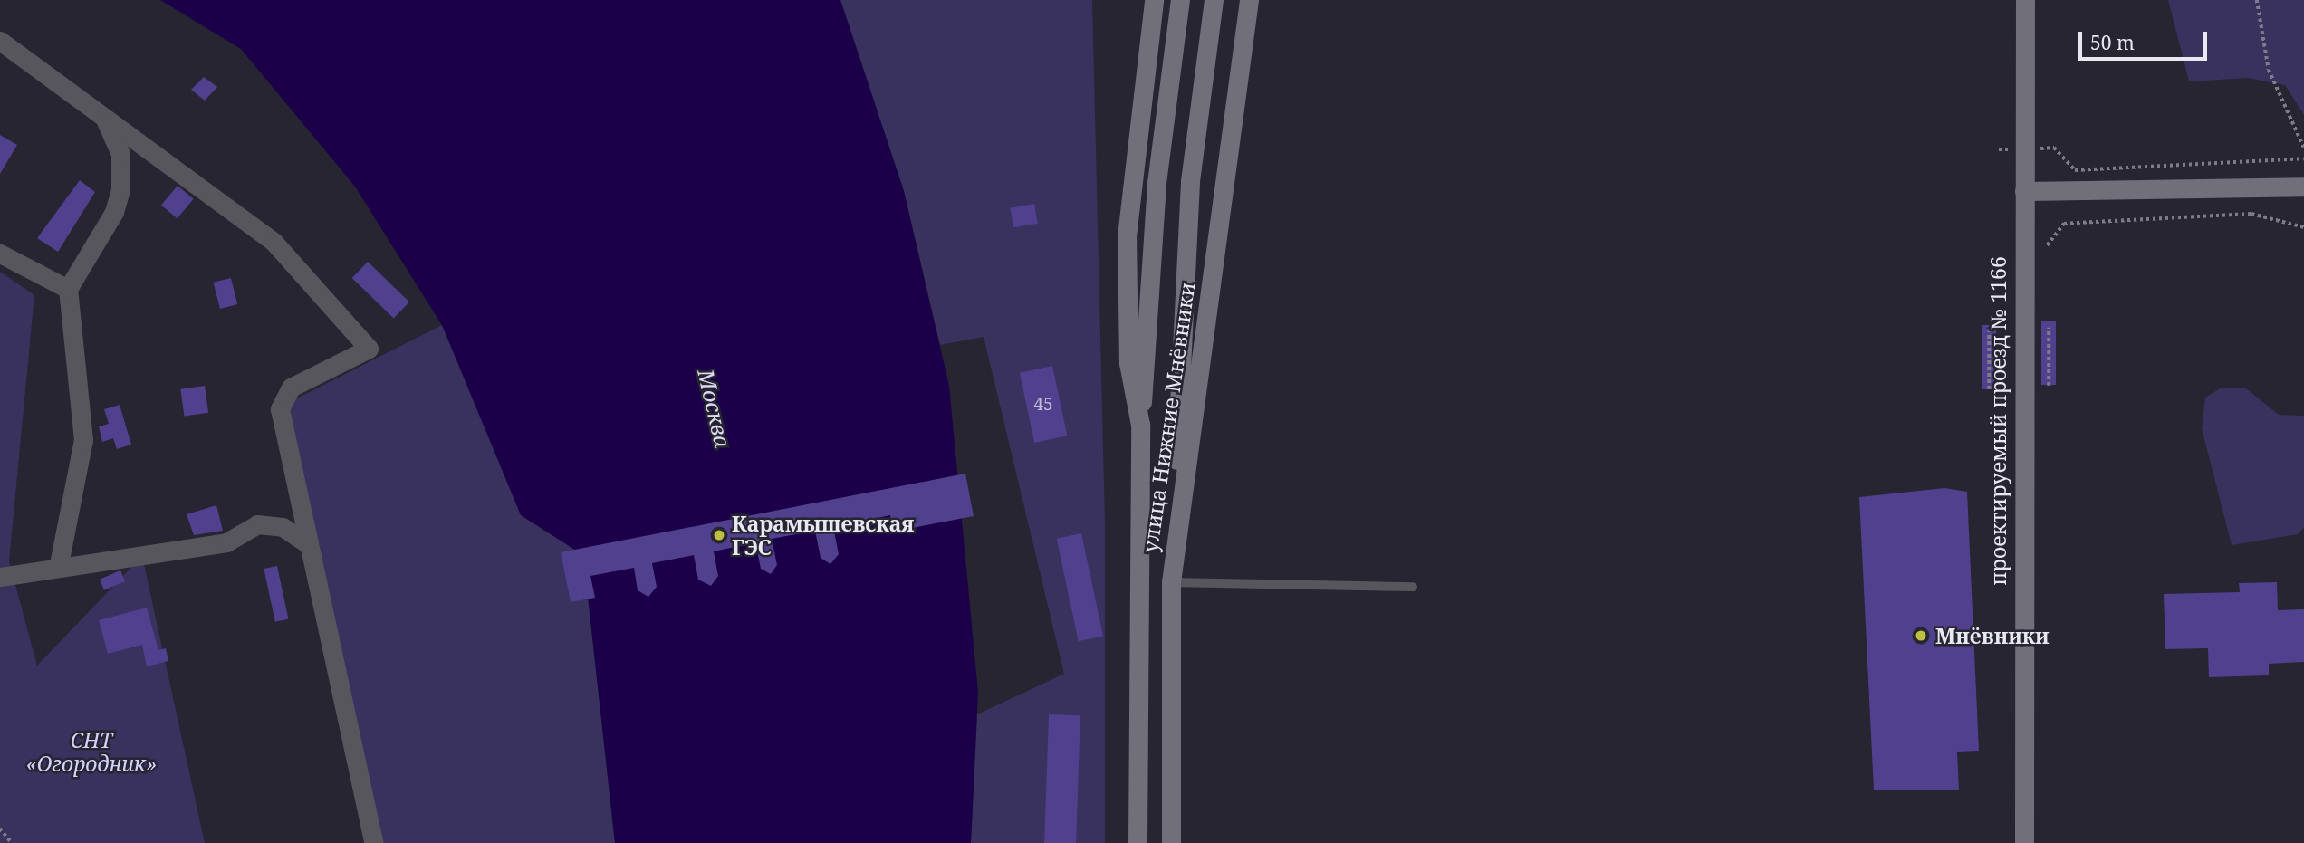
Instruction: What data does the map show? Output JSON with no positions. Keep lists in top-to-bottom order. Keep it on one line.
{"streets":{"main road":["улица Нижние Мнёвники","проектируемый проезд № 1166"]},"water":["Москва"],"parks":["СНТ «Огородник»"],"places":["Карамышевская ГЭС","Мнёвники"],"house_numbers":["45"],"scale_bar":"50 m"}
